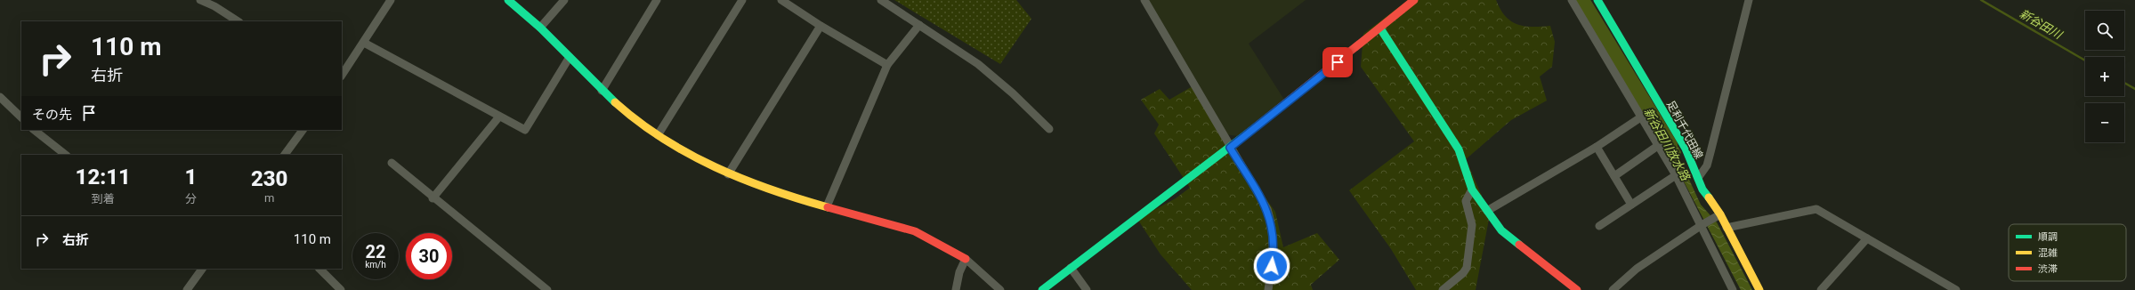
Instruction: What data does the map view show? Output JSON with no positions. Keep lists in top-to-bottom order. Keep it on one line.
{"streets":{"street":["足利千代田線"]},"water":["新谷田川","新谷田川放水路"],"legend":["順調","混雑","渋滞"],"page":{"map_buttons":["+","−"],"turn":["110 m","右折"],"then":"その先","eta":["12:11","到着","1","分","230","m"],"list":[{"name":"右折","value":"110 m"}],"speed":"22 km/h","limit":"30"}}
